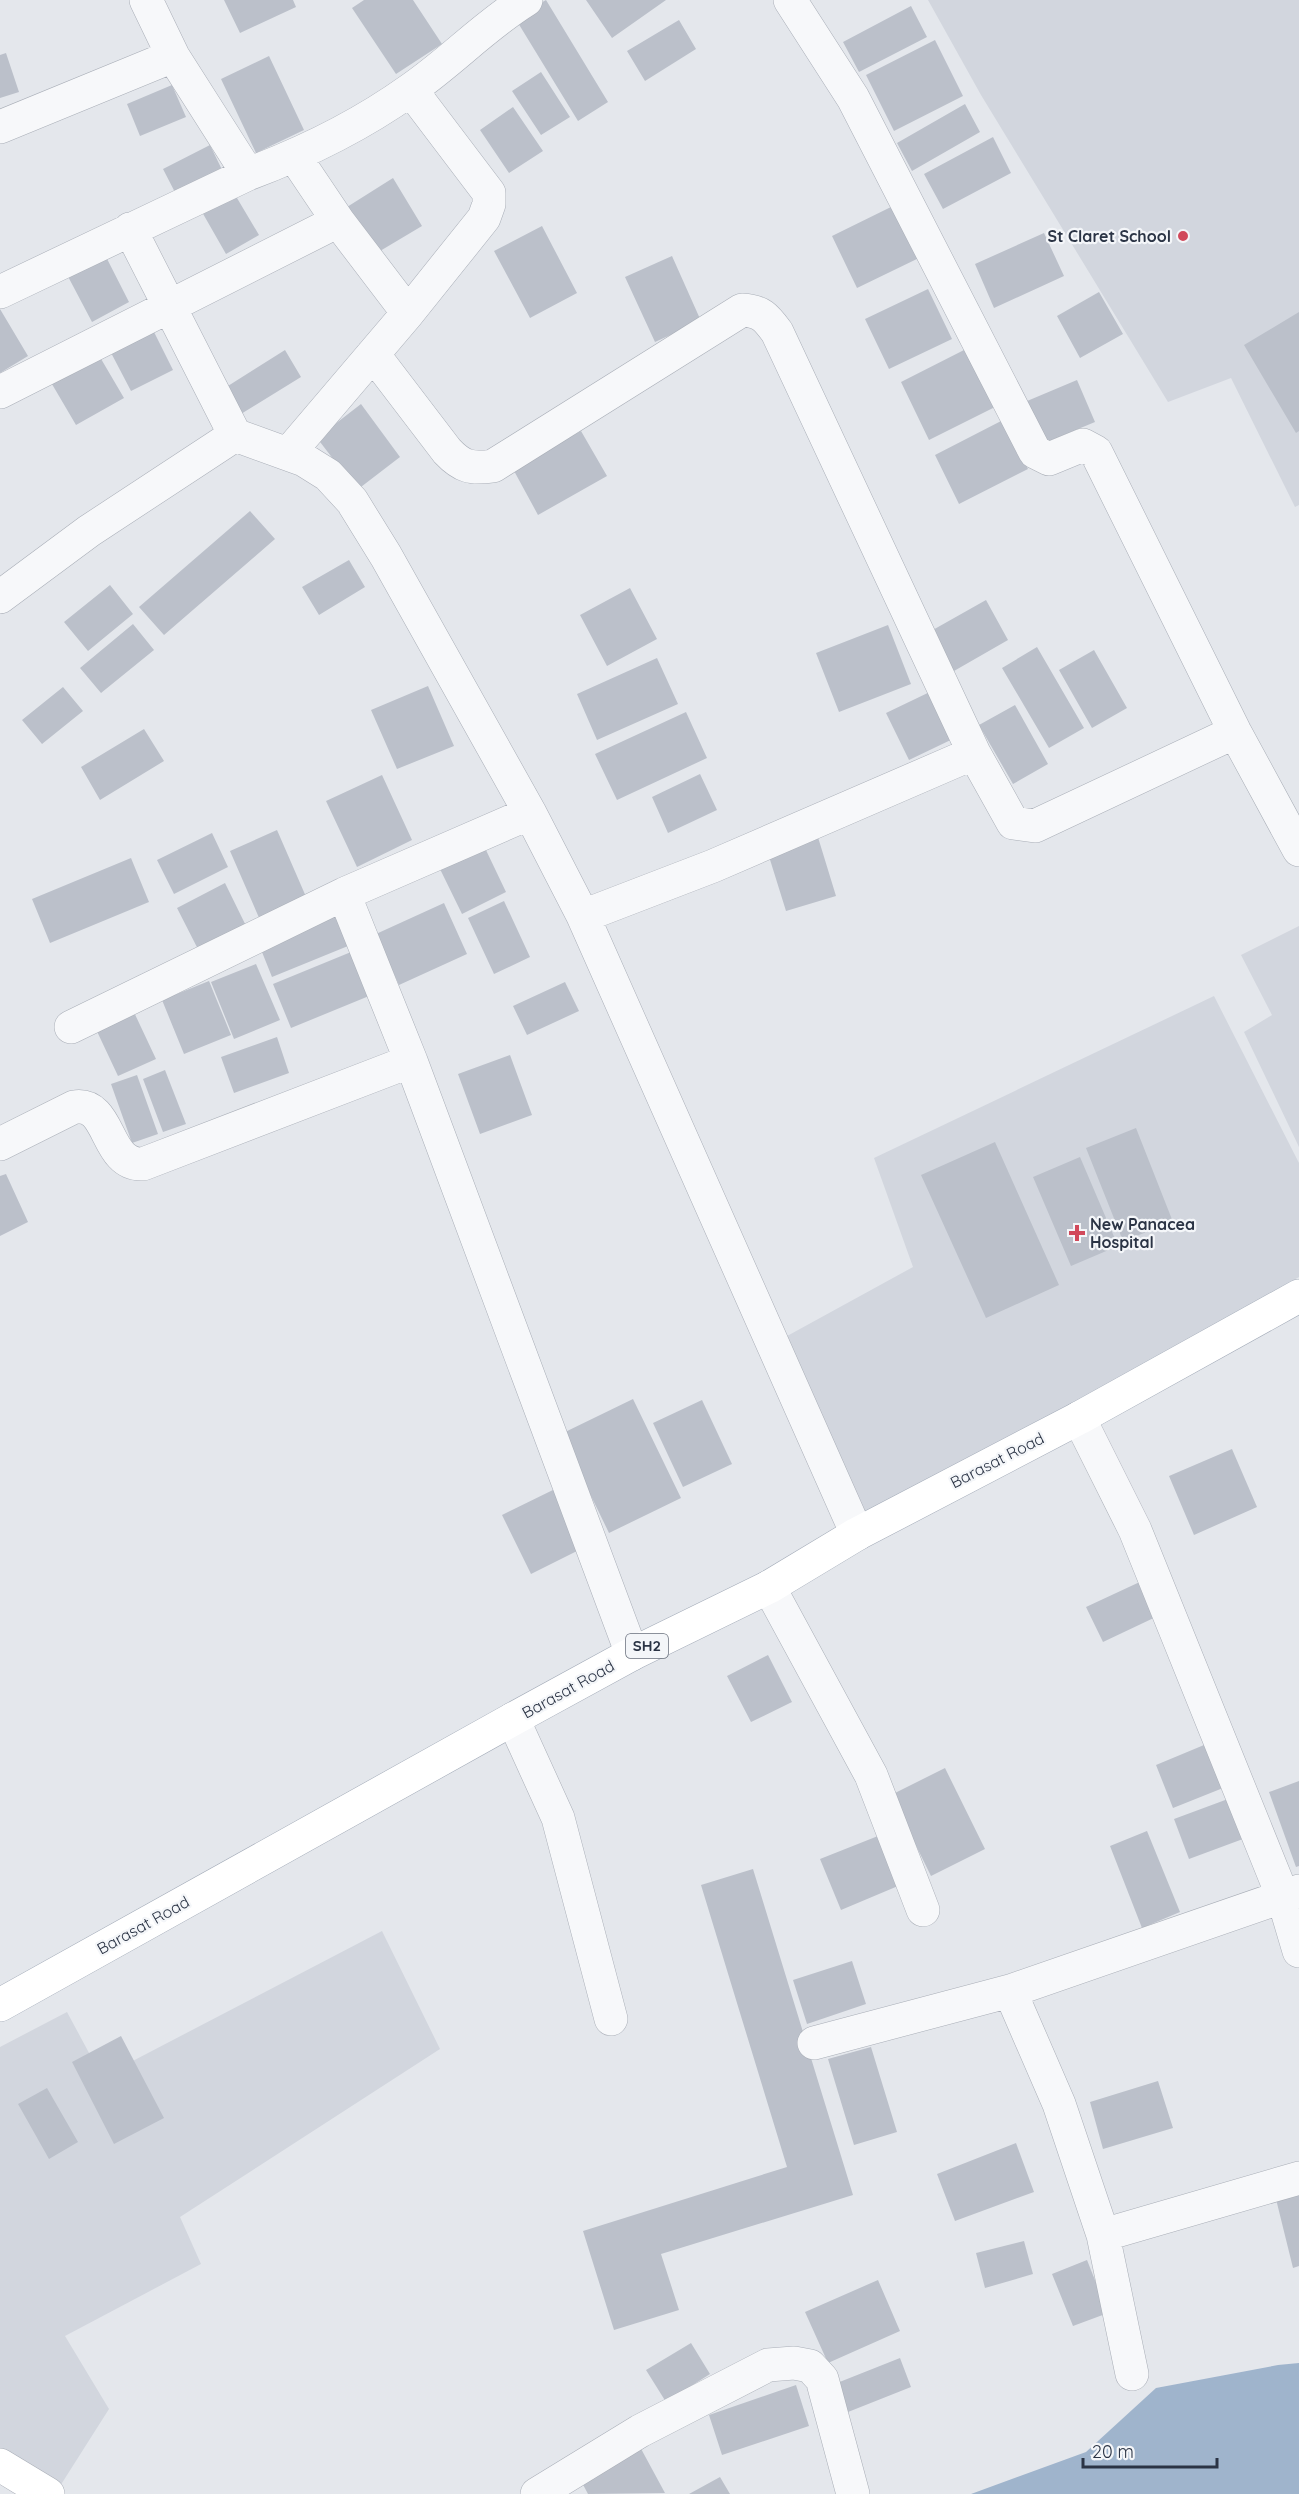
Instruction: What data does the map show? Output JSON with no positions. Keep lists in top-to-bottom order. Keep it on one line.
{"streets":{"main road":["Barasat Road","SH2"]},"places":{"other":["St Claret School"],"health":["New Panacea Hospital"]},"scale_bar":"20 m"}
